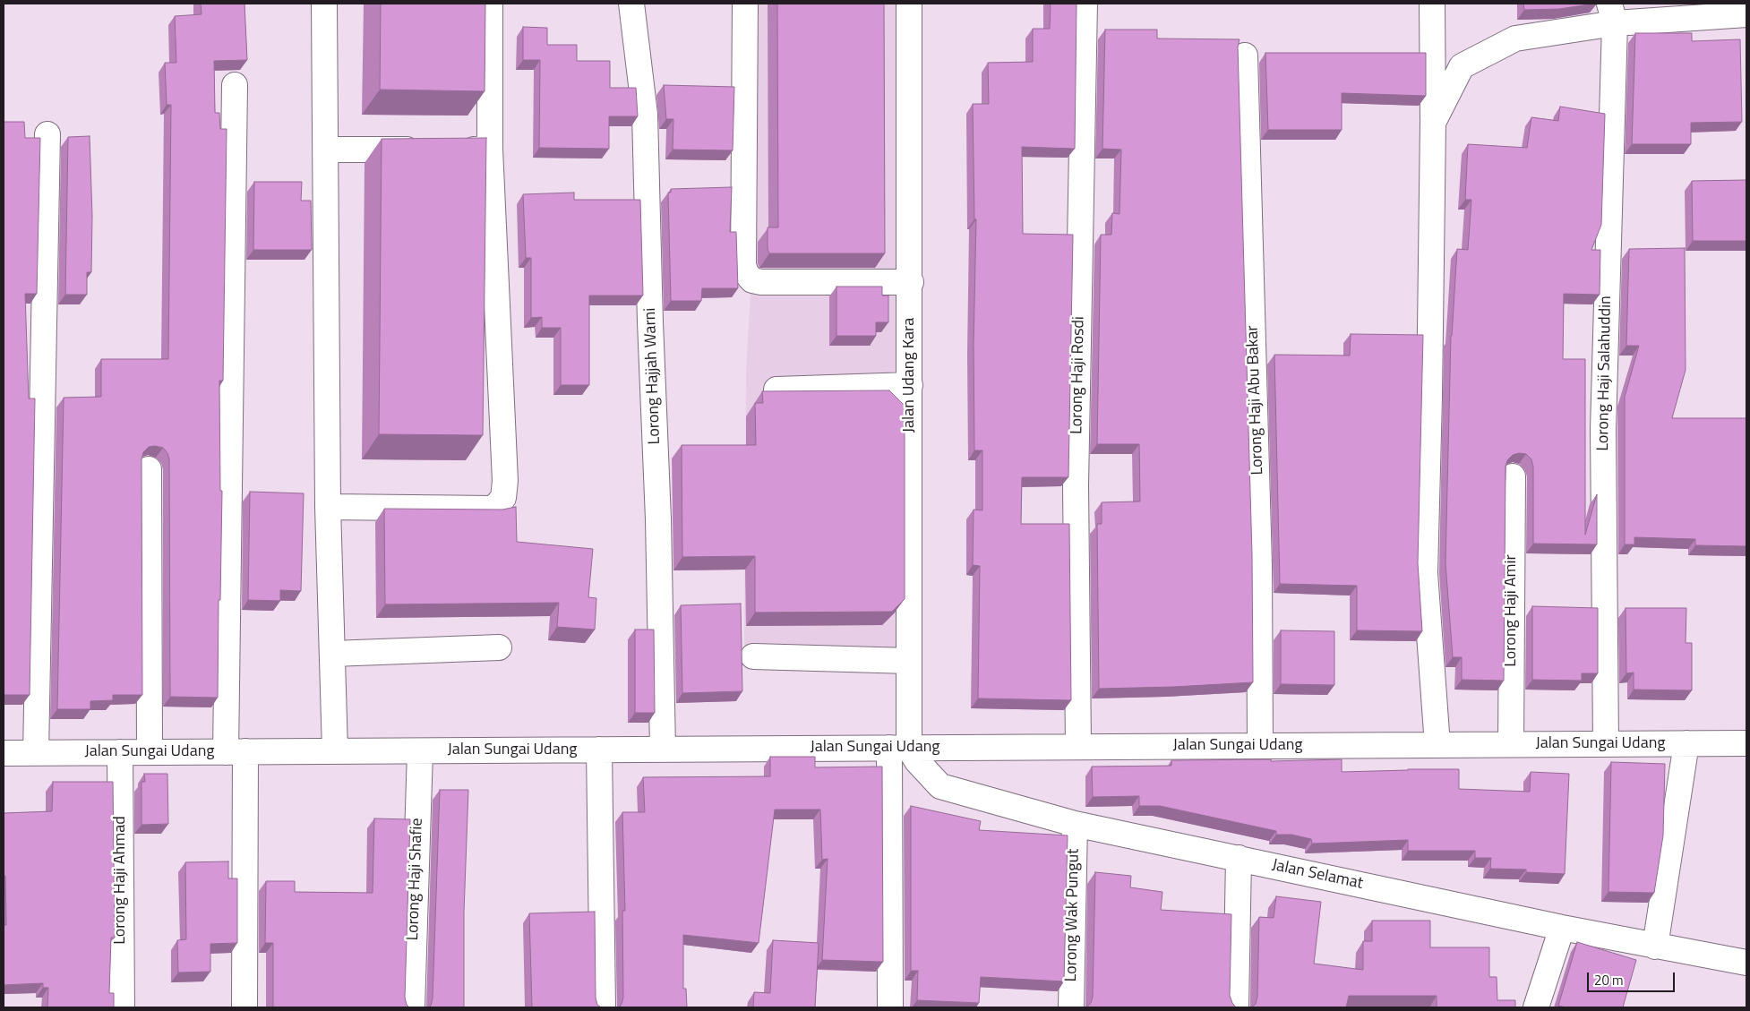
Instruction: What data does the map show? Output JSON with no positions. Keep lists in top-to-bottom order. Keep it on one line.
{"streets":{"street":["Lorong Haji Salahuddin","Jalan Udang Kara","Lorong Haji Rosdi","Lorong Hajjah Warni","Lorong Haji Abu Bakar","Lorong Haji Amir","Jalan Sungai Udang","Jalan Selamat","Lorong Haji Shafie","Lorong Haji Ahmad","Lorong Wak Pungut"]},"crossings":[["Lorong Haji Salahuddin","Jalan Sungai Udang"],["Jalan Udang Kara","Jalan Sungai Udang"],["Jalan Udang Kara","Jalan Selamat"],["Lorong Haji Rosdi","Jalan Sungai Udang"],["Lorong Hajjah Warni","Jalan Sungai Udang"],["Lorong Haji Abu Bakar","Jalan Sungai Udang"],["Lorong Haji Amir","Jalan Sungai Udang"],["Jalan Sungai Udang","Jalan Selamat"],["Jalan Sungai Udang","Lorong Haji Shafie"],["Jalan Sungai Udang","Lorong Haji Ahmad"],["Jalan Selamat","Lorong Wak Pungut"]],"scale_bar":"20 m"}
